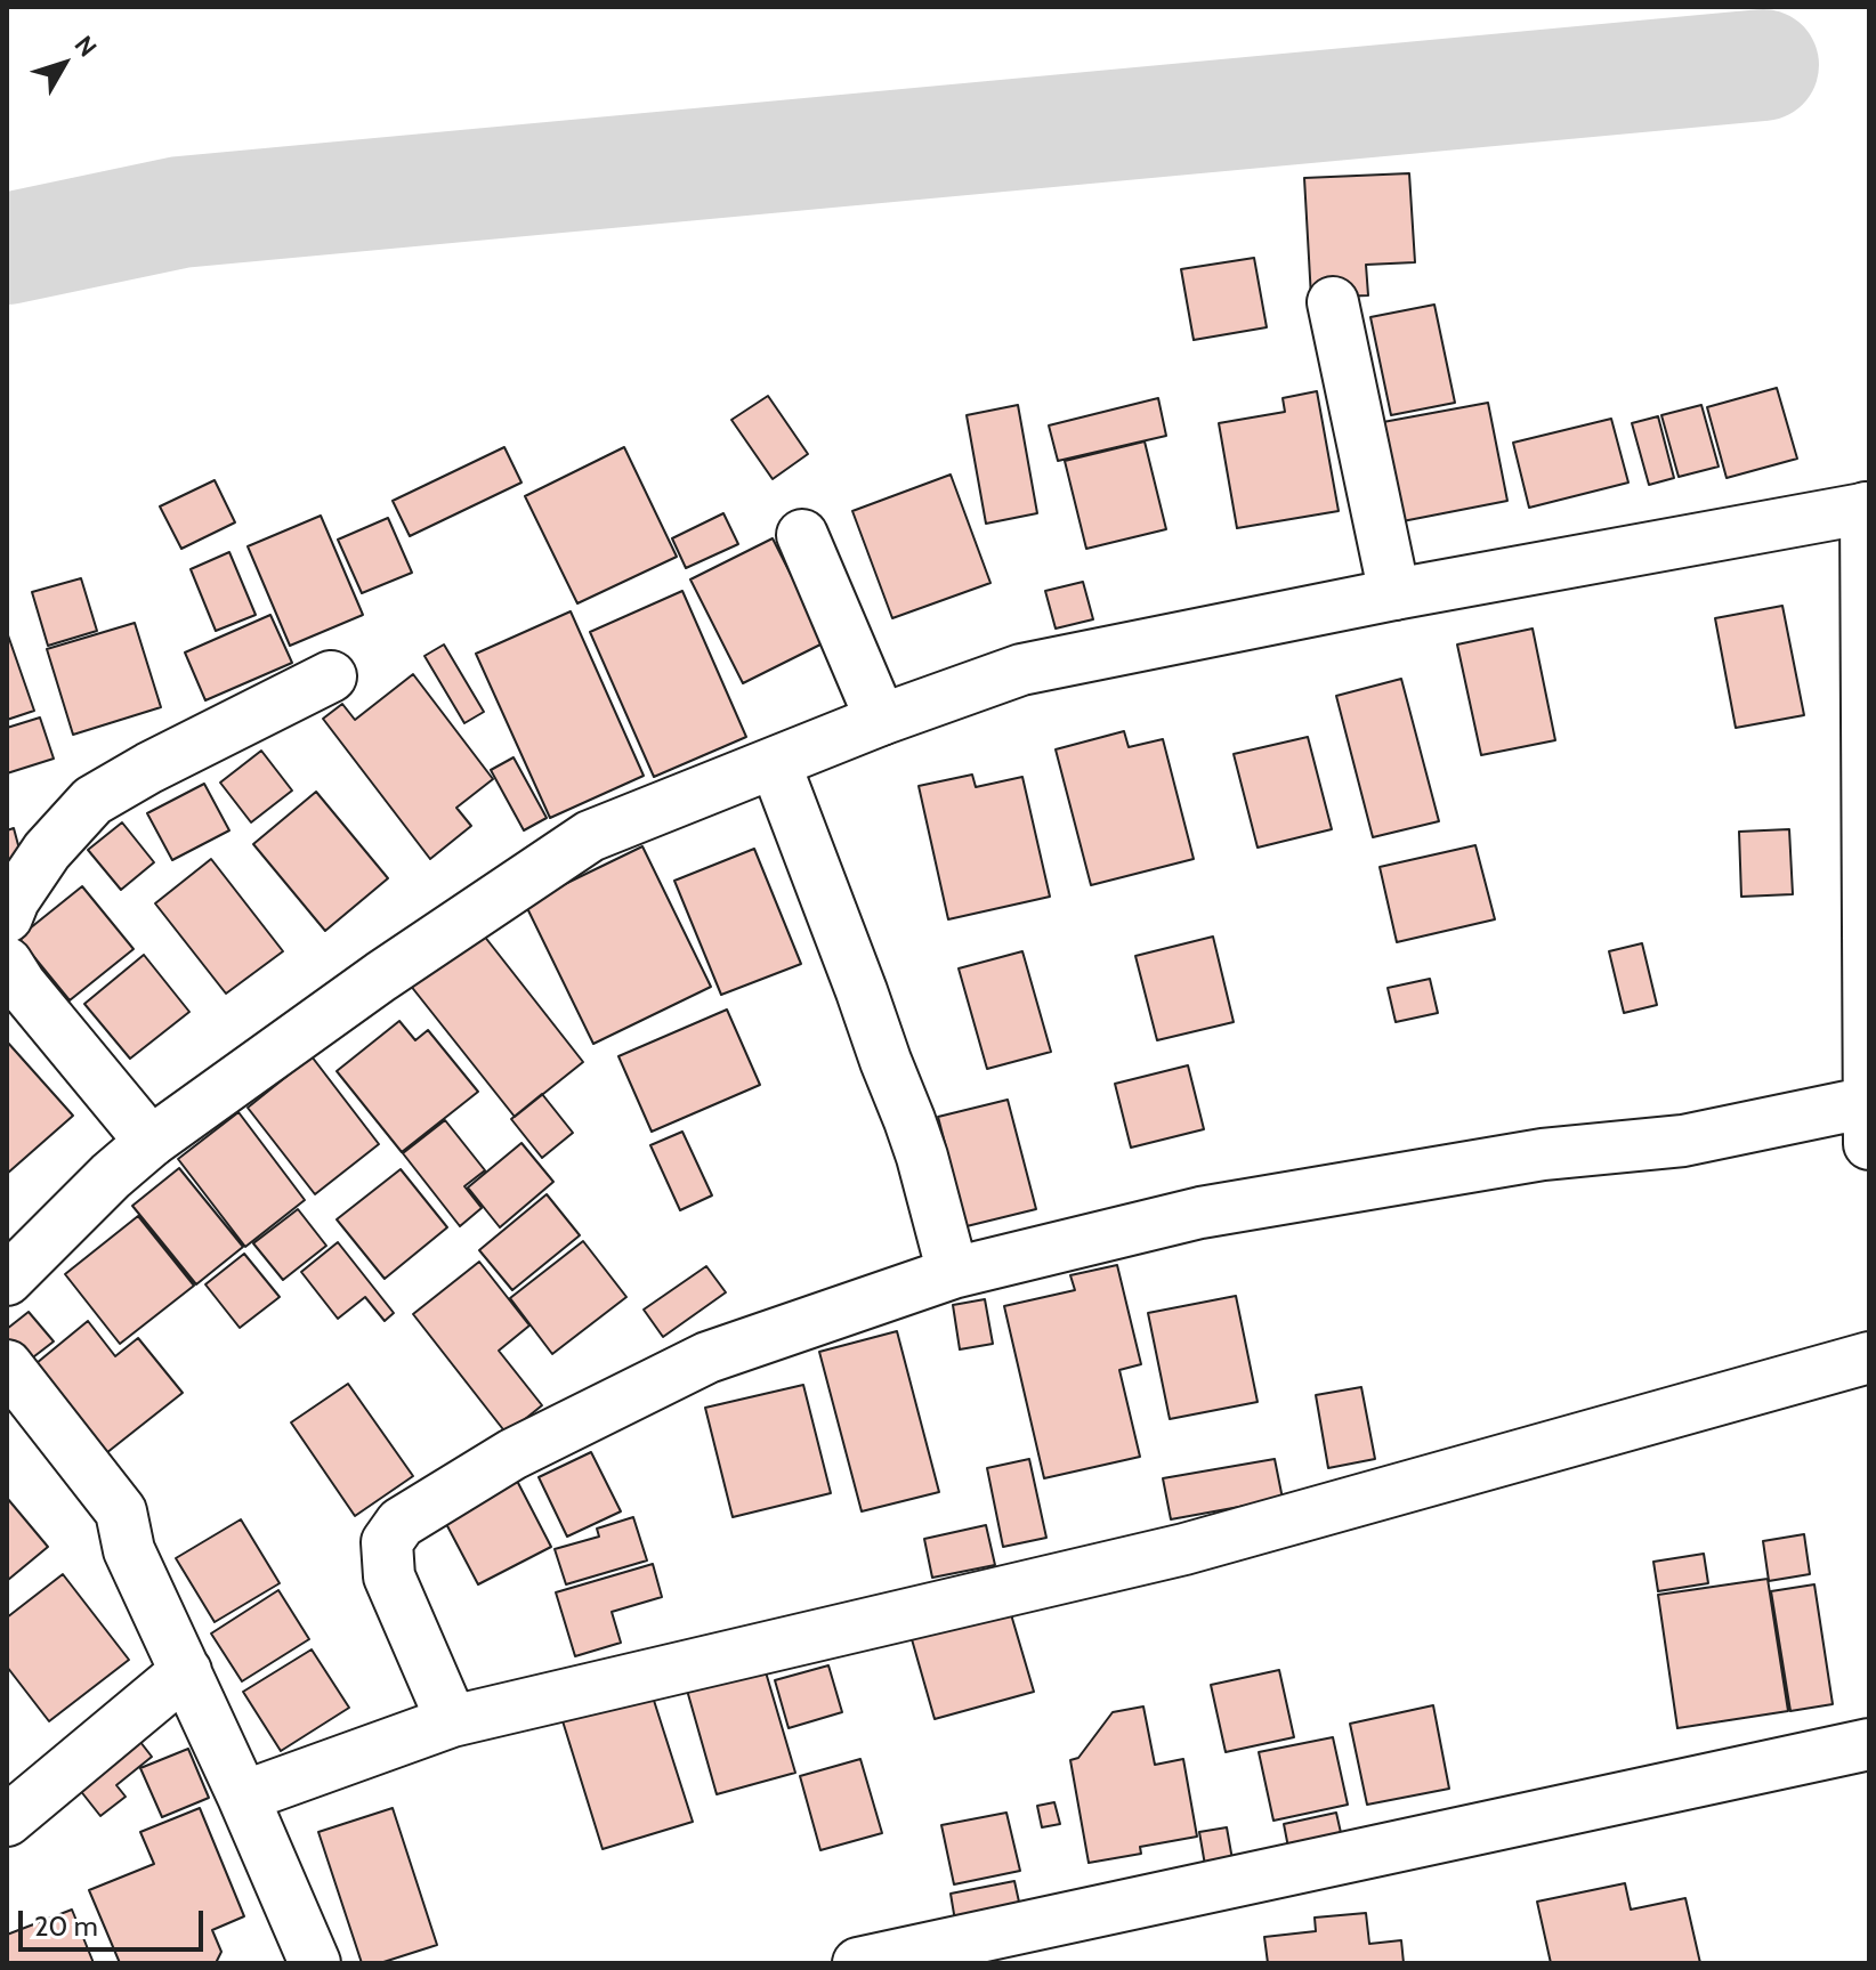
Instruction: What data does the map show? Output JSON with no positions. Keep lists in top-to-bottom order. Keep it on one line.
{"scale_bar":"20 m","north":"top right"}
